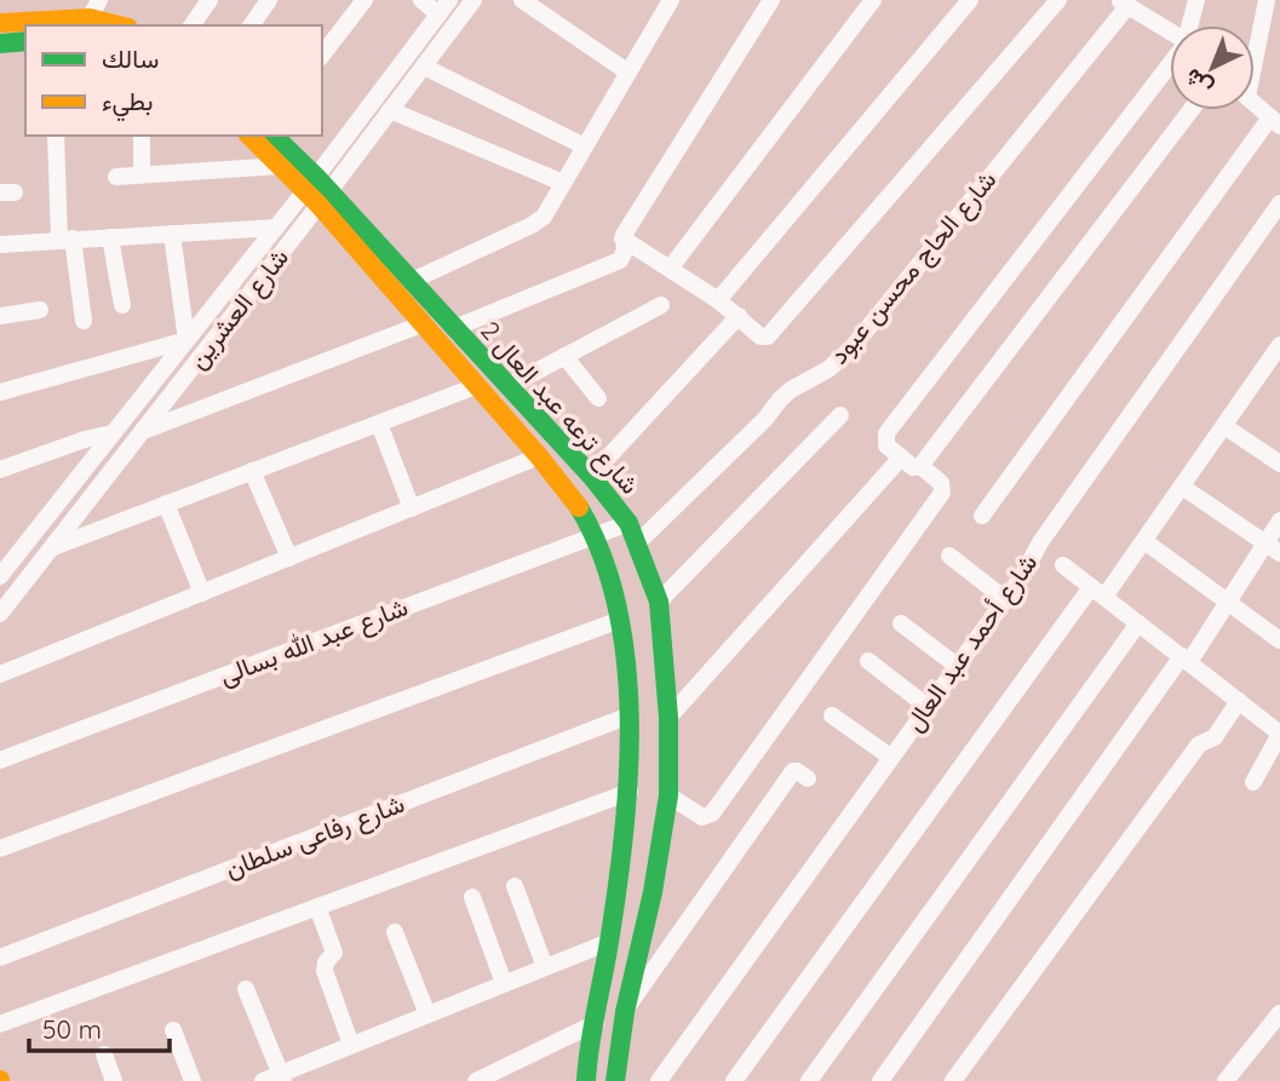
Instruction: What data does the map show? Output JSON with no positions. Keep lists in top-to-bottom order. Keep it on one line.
{"streets":{"street":["شارع الحاج محسن عبود","شارع العشرين","شارع ترعه عبد العال 2","شارع عبد الله بسالى","شارع أحمد عبد العال","شارع رفاعى سلطان"]},"crossings":[["شارع الحاج محسن عبود","شارع ترعه عبد العال 2"],["شارع العشرين","شارع ترعه عبد العال 2"],["شارع ترعه عبد العال 2","شارع عبد الله بسالى"],["شارع ترعه عبد العال 2","شارع رفاعى سلطان"]],"legend":["سالك","بطيء"],"scale_bar":"50 m","north":"bottom left"}
